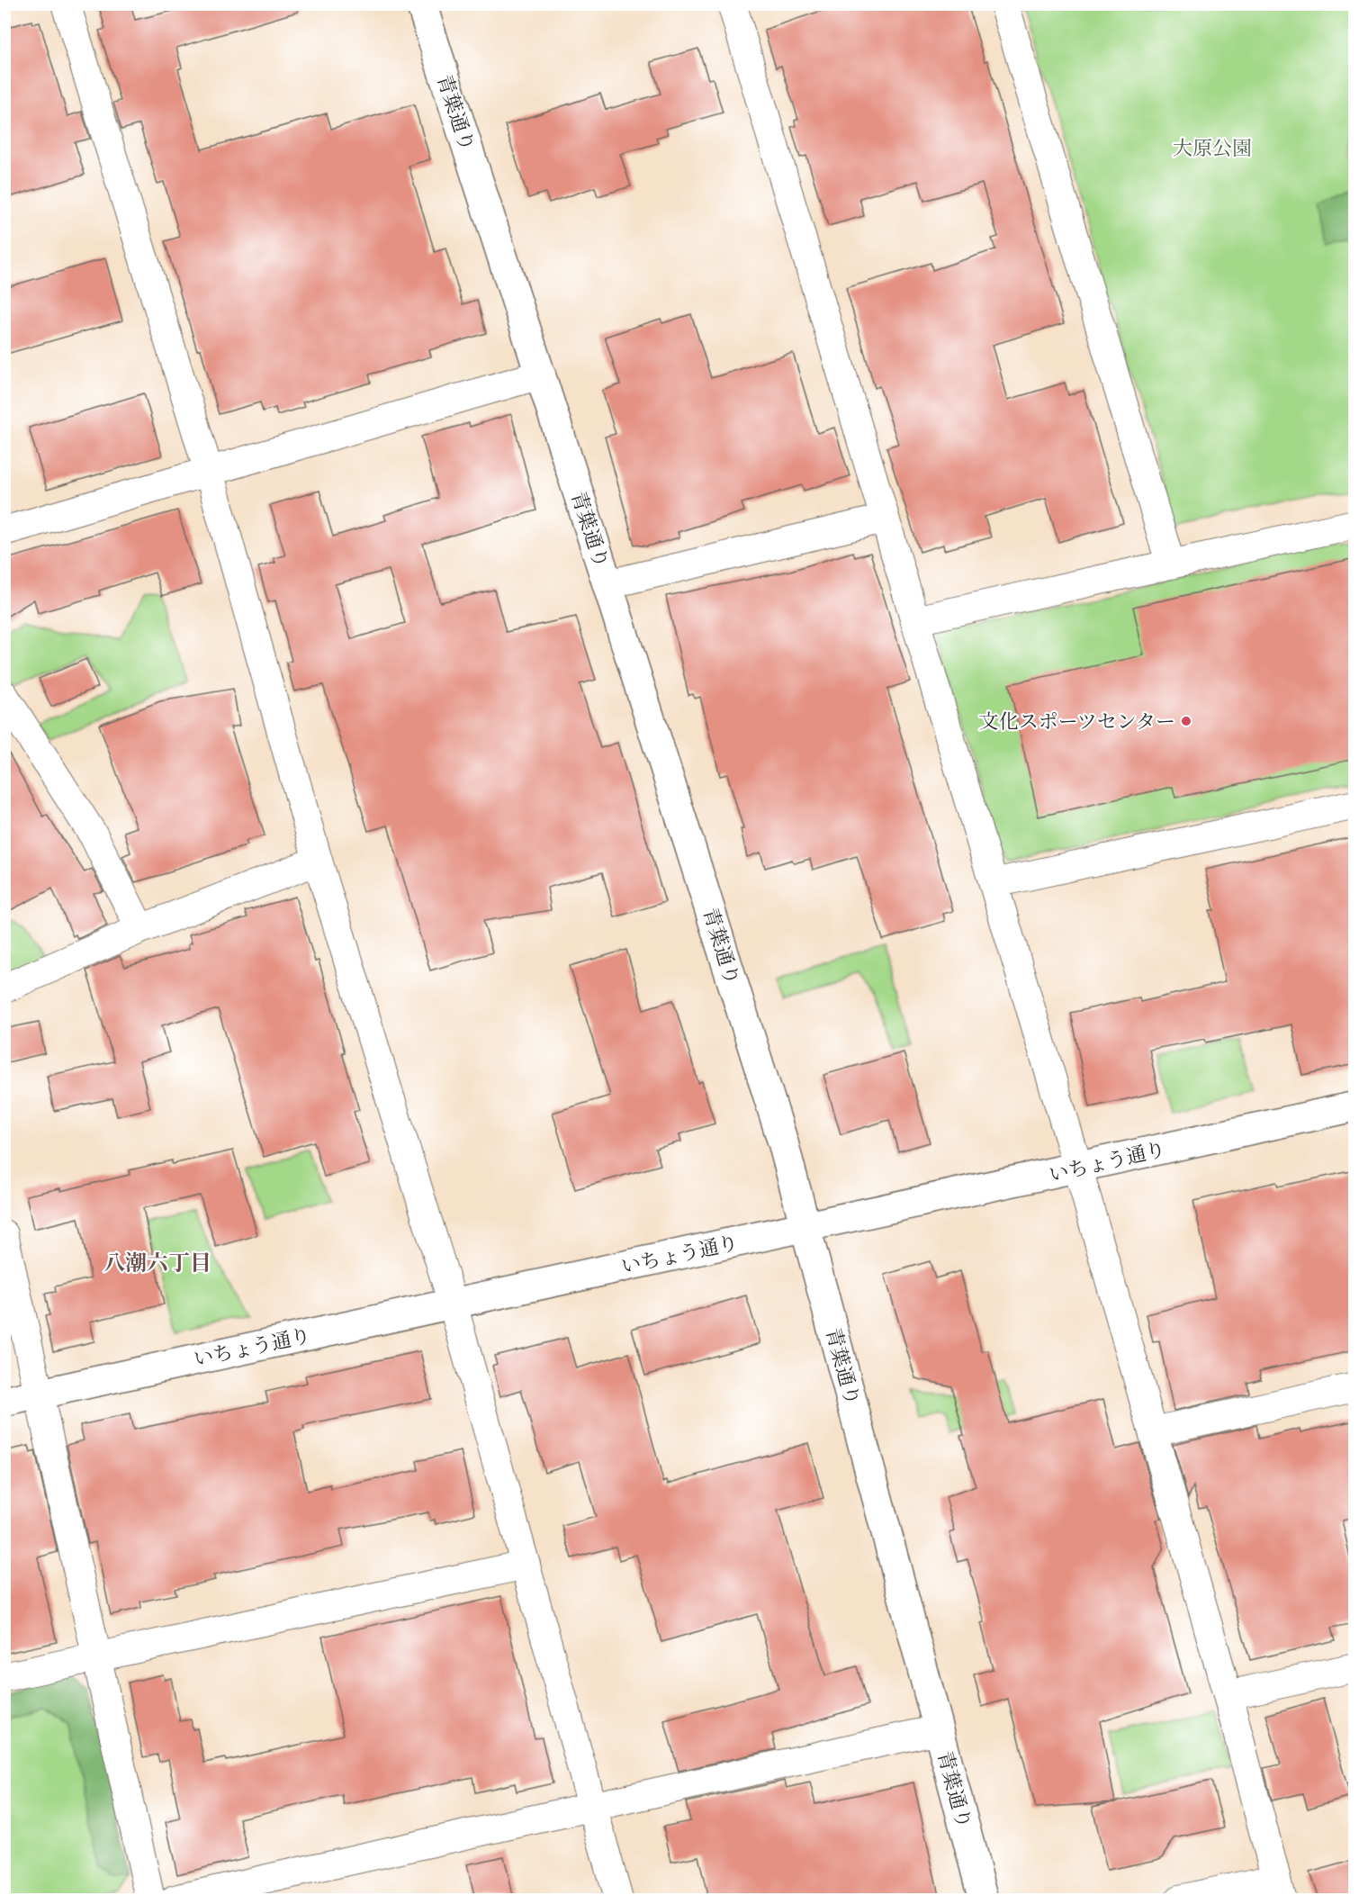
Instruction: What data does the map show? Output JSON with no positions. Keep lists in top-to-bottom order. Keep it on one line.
{"streets":{"street":["青葉通り","いちょう通り"]},"crossings":[["青葉通り","いちょう通り"]],"districts":["八潮六丁目"],"parks":["大原公園"],"places":["文化スポーツセンター"]}
